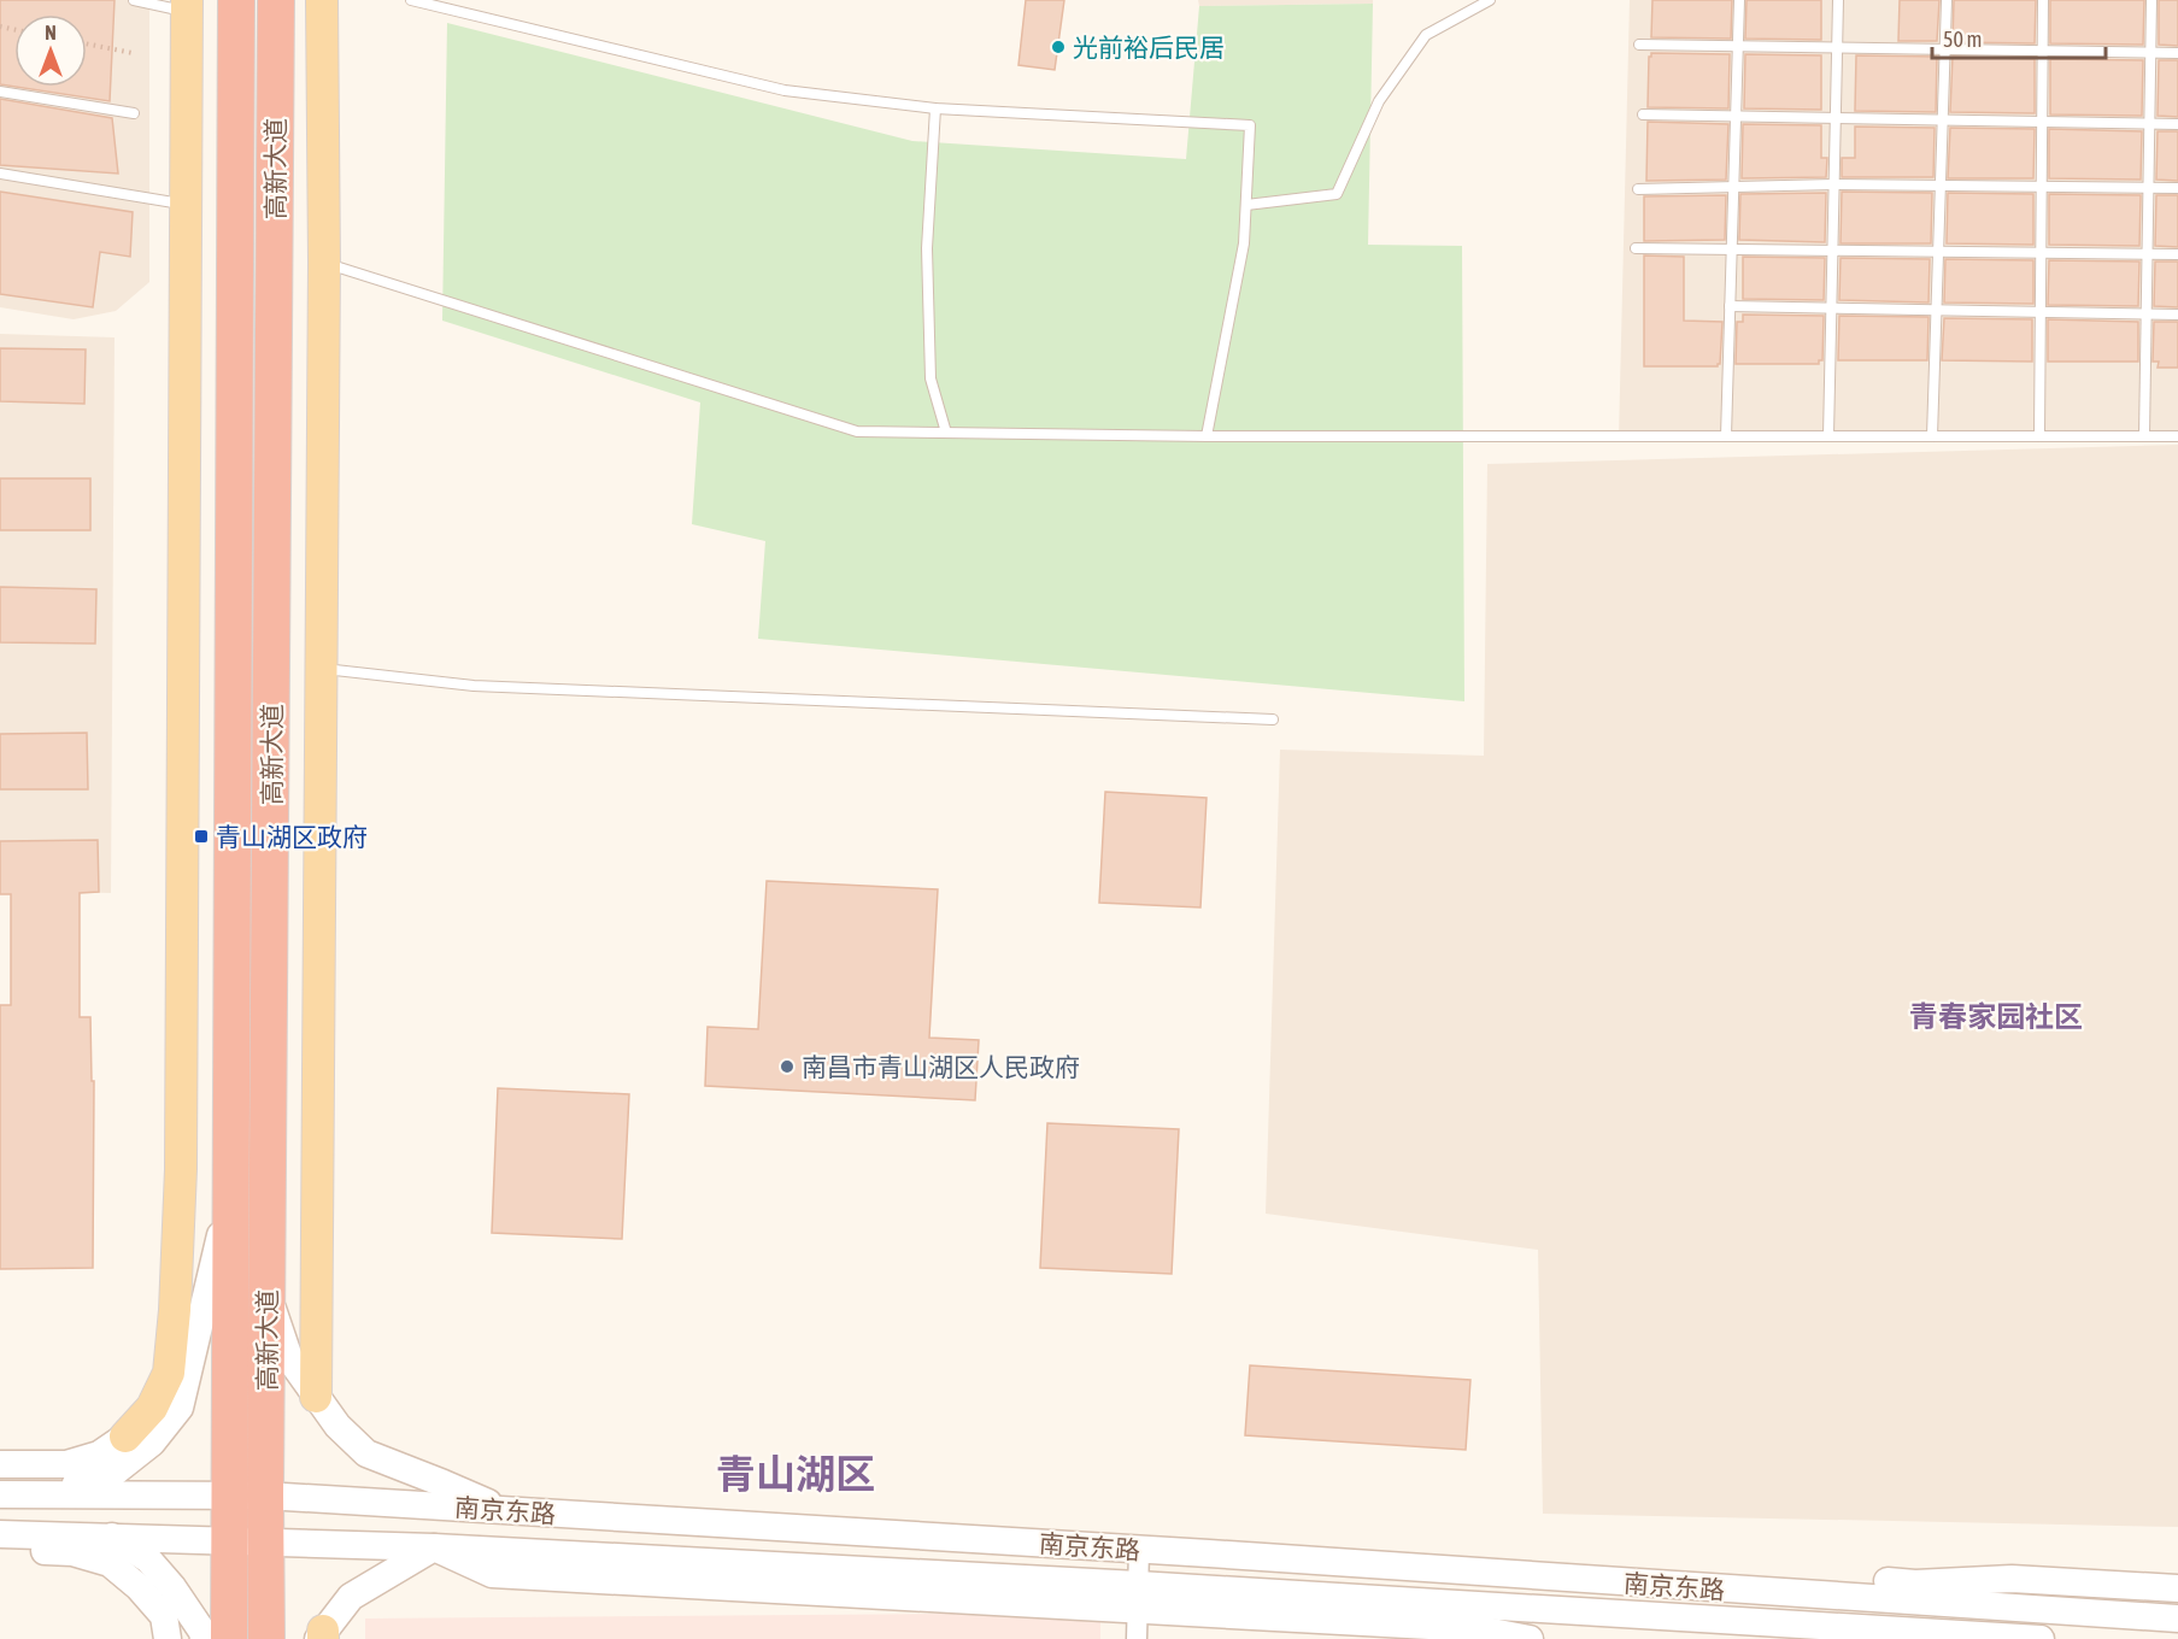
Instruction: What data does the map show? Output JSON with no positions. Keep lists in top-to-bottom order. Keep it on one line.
{"streets":{"highway":["高新大道"],"main road":["南京东路"]},"crossings":[["高新大道","南京东路"]],"districts":["青春家园社区","青山湖区"],"places":{"other":["光前裕后民居","南昌市青山湖区人民政府"],"transit":["青山湖区政府"]},"scale_bar":"50 m","north":"top"}
